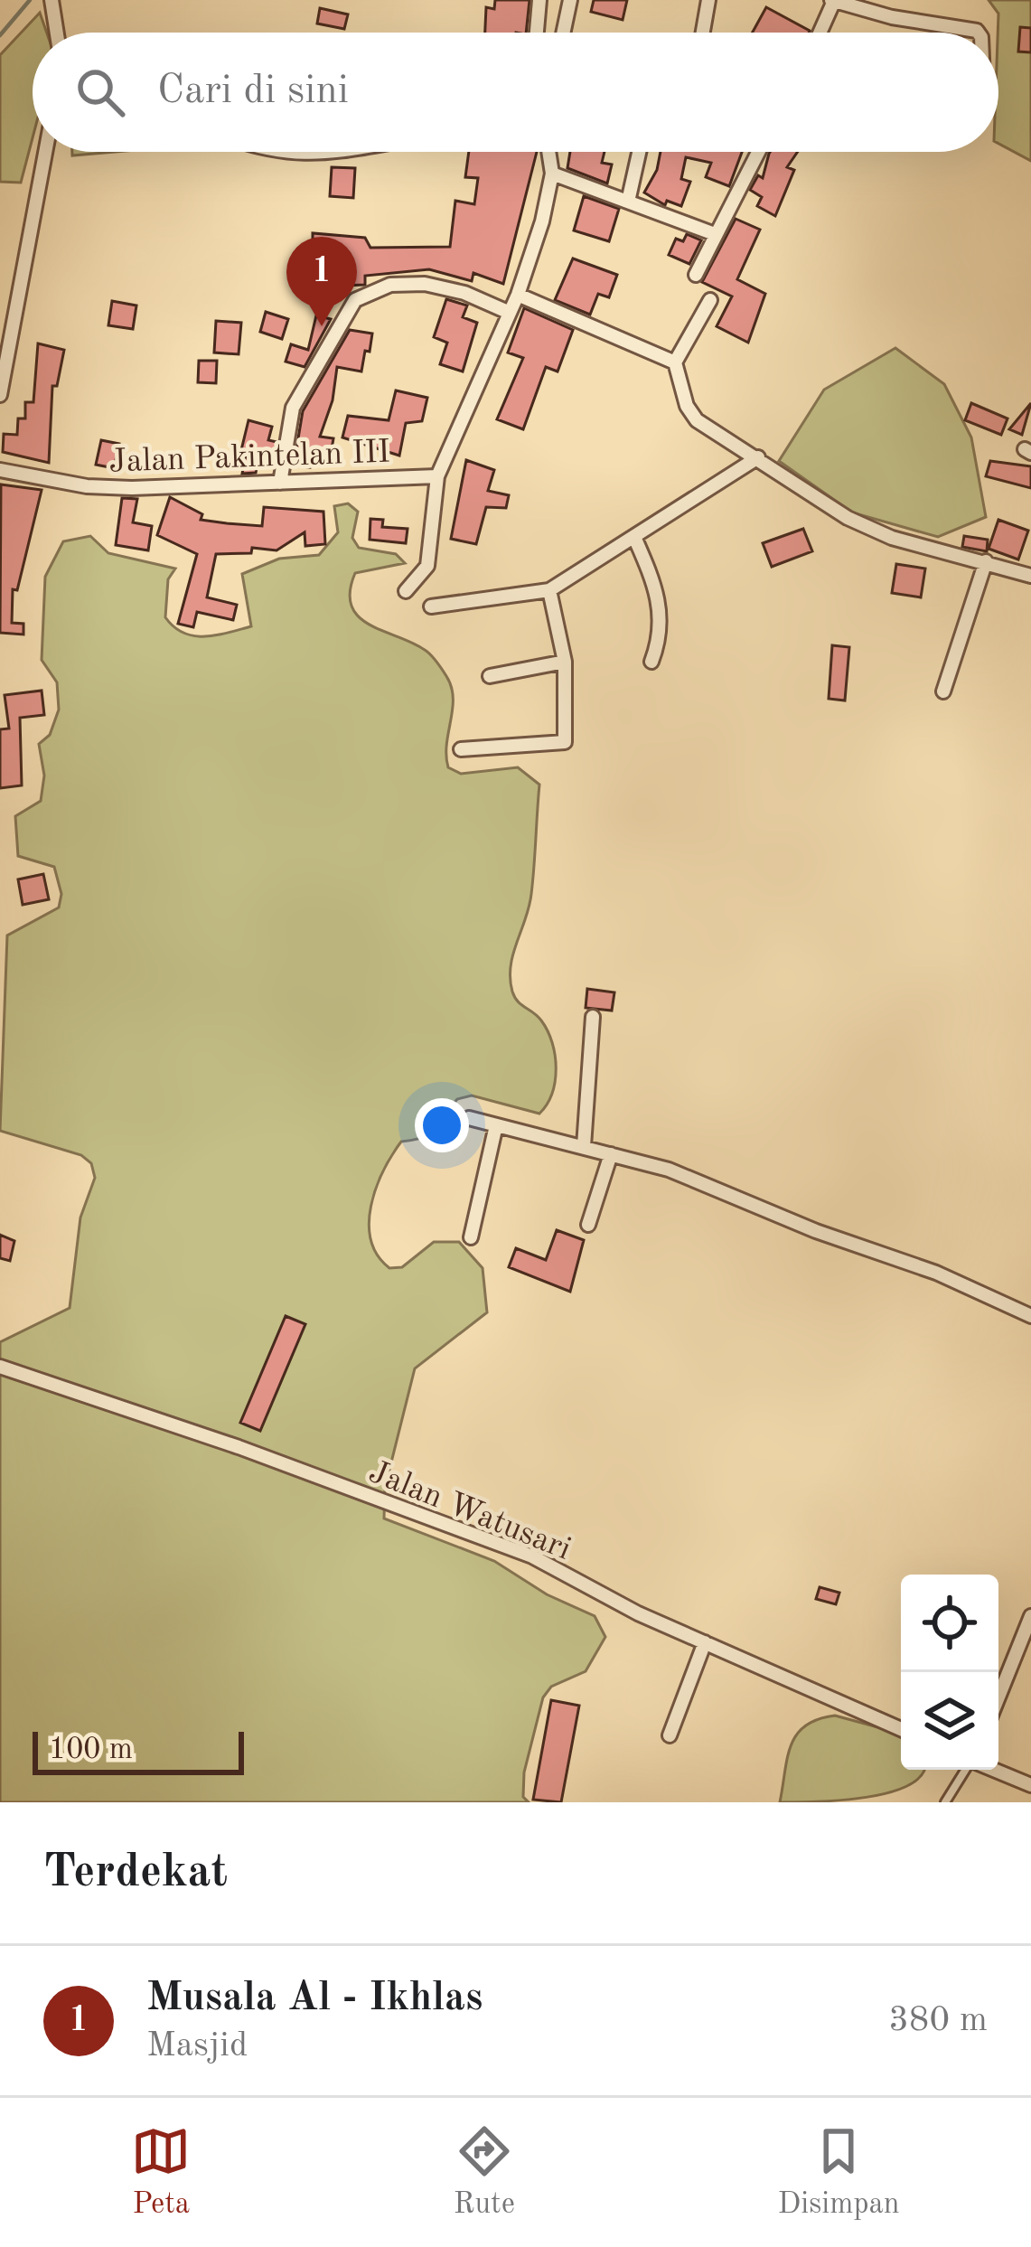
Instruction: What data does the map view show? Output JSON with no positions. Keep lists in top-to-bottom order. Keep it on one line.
{"streets":{"street":["Jalan Pakintelan III","Jalan Watusari"]},"scale_bar":"100 m","page":{"search":"Cari di sini","pins":"1","scale":"100 m","heading":"Terdekat","list":[{"mark":"1","name":"Musala Al - Ikhlas","note":"Masjid","value":"380 m"}],"nav":["Peta","Rute","Disimpan"]}}
